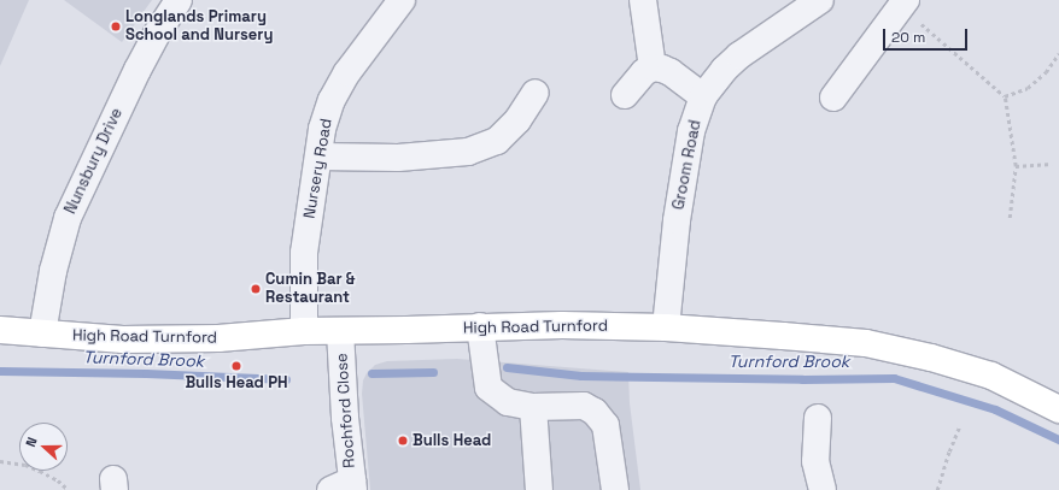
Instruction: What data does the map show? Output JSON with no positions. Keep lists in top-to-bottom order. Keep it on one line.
{"streets":{"main road":["High Road Turnford"],"street":["Nunsbury Drive","Groom Road","Nursery Road","Rochford Close"]},"crossings":[["Nunsbury Drive","High Road Turnford"],["Groom Road","High Road Turnford"],["Nursery Road","High Road Turnford"],["High Road Turnford","Rochford Close"]],"water":["Turnford Brook"],"places":["Longlands Primary School and Nursery","Cumin Bar & Restaurant","Bulls Head PH","Bulls Head"],"scale_bar":"20 m","north":"left"}
